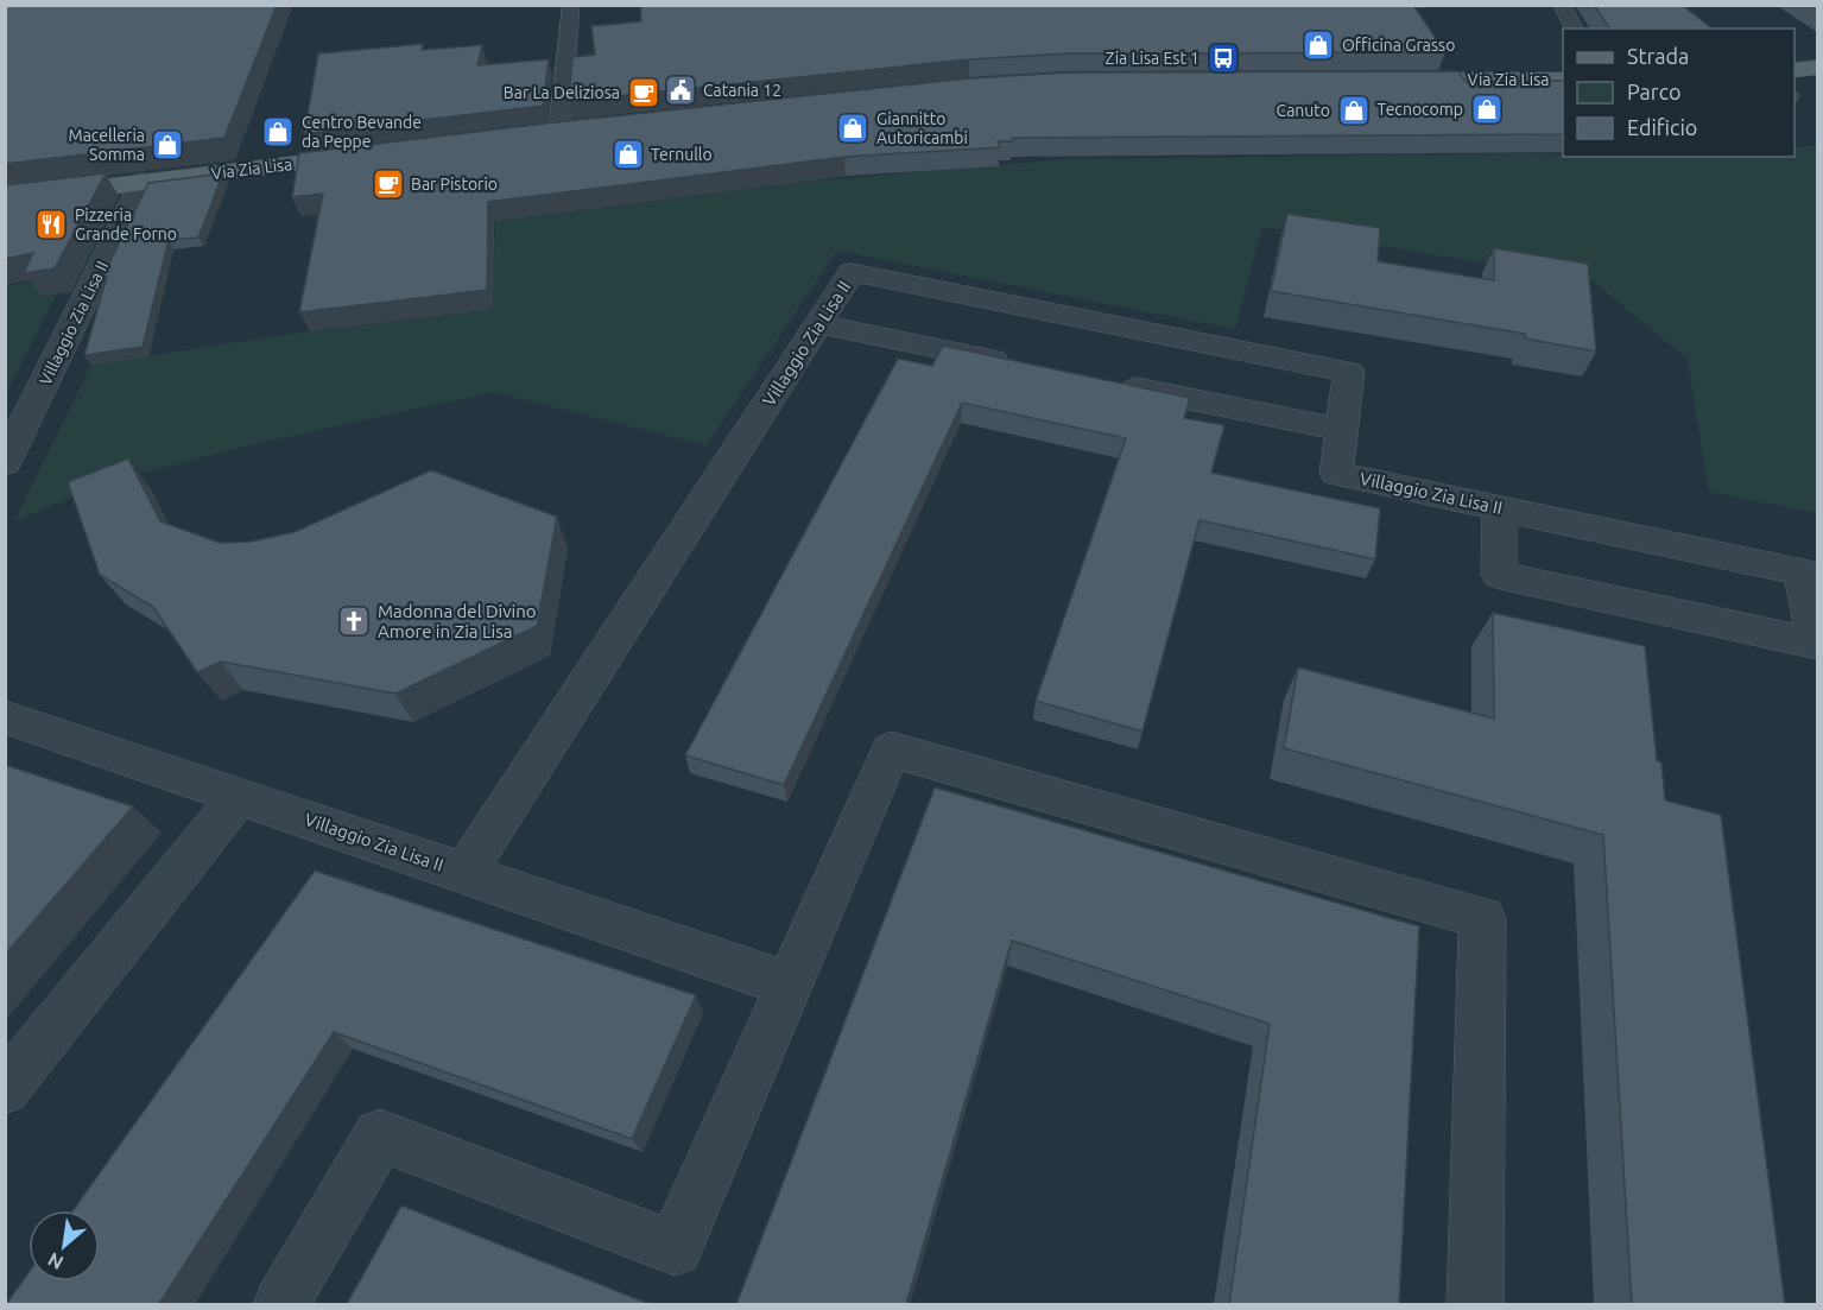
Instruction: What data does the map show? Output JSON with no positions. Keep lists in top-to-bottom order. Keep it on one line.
{"streets":{"main road":["Via Zia Lisa"],"street":["Villaggio Zia Lisa II"]},"crossings":[["Via Zia Lisa","Villaggio Zia Lisa II"]],"places":{"shop":["Officina Grasso","Tecnocomp","Canuto","Giannitto Autoricambi","Centro Bevande da Peppe","Macelleria Somma","Ternullo"],"bus stop":["Zia Lisa Est 1"],"public building":["Catania 12"],"cafe":["Bar La Deliziosa","Bar Pistorio"],"restaurant":["Pizzeria Grande Forno"],"church":["Madonna del Divino Amore in Zia Lisa"]},"legend":["Strada","Parco","Edificio"],"north":"bottom left"}
